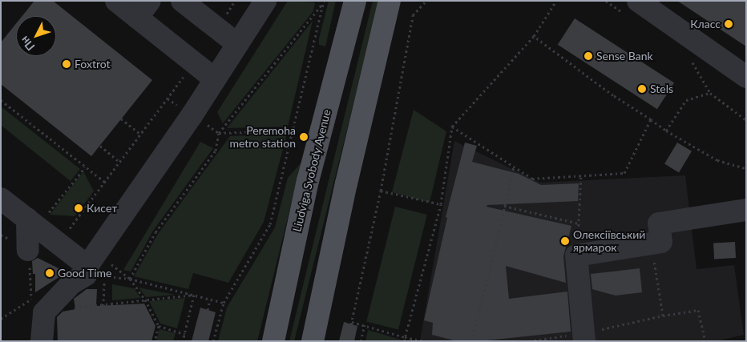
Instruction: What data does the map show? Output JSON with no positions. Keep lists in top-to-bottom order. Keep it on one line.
{"streets":{"main road":["Liudviga Svobody Avenue"]},"places":["Класс","Sense Bank","Foxtrot","Stels","Peremoha metro station","Кисет","Олексіївський ярмарок","Good Time"],"north":"bottom left"}
